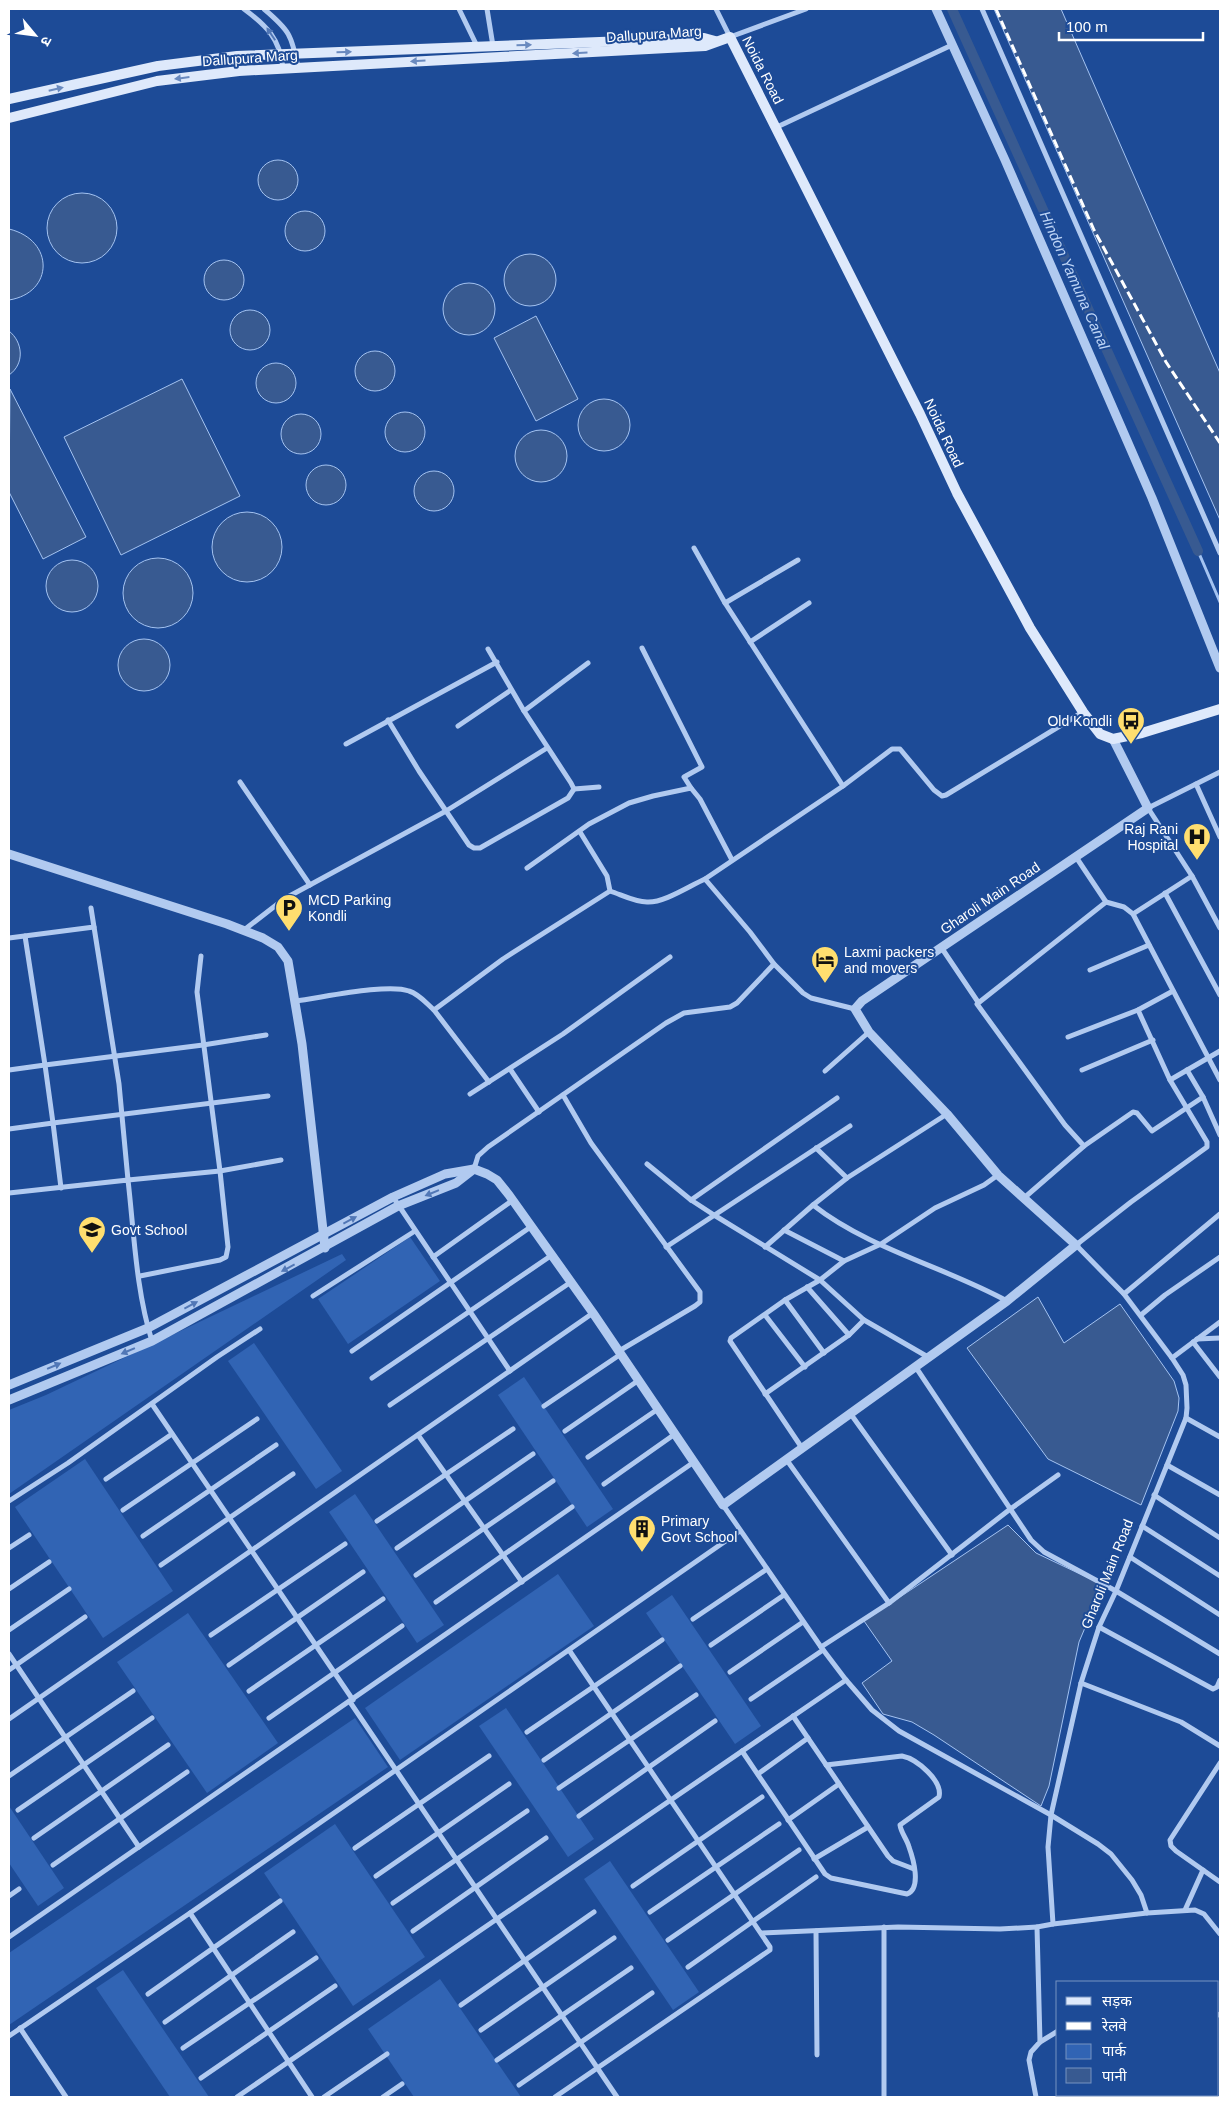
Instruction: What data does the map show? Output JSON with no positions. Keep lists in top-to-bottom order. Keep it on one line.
{"streets":{"main road":["Dallupura Marg","Noida Road"],"street":["Gharoli Main Road"]},"crossings":[["Dallupura Marg","Noida Road"]],"water":["Hindon Yamuna Canal"],"places":{"bus stop":["Old Kondli"],"hospital":["Raj Rani Hospital"],"parking":["MCD Parking Kondli"],"hotel":["Laxmi packers and movers"],"school or university":["Govt School"],"building":["Primary Govt School"]},"legend":["सड़क","रेलवे","पार्क","पानी"],"scale_bar":"100 m","north":"bottom right"}
